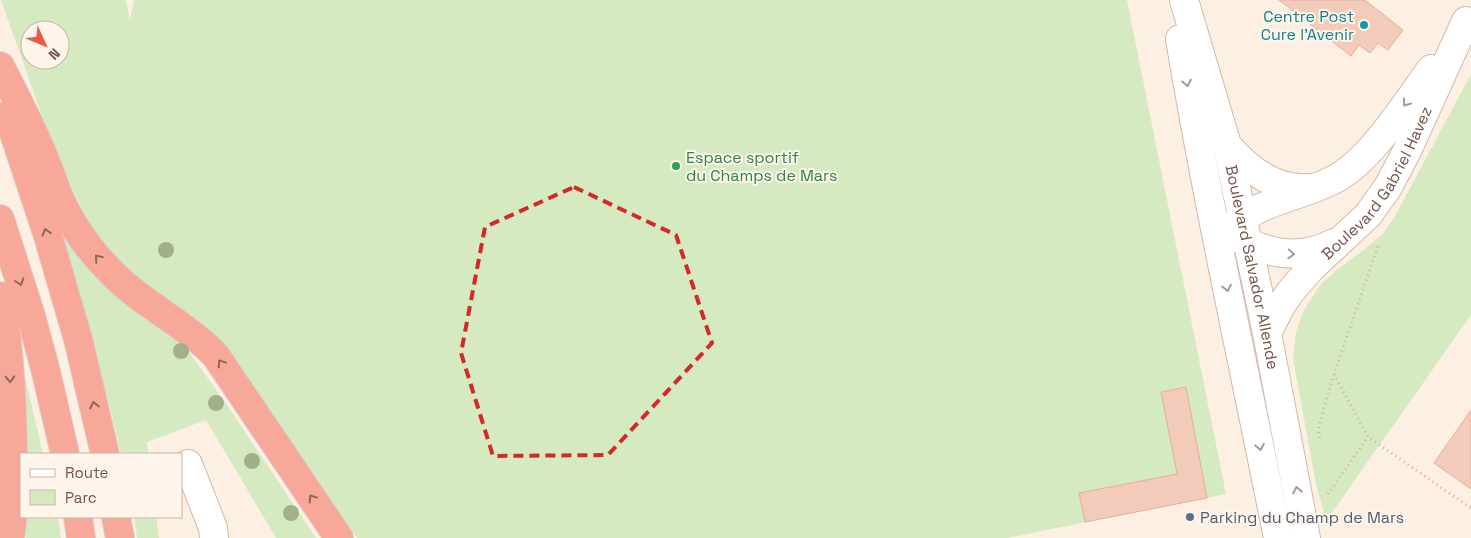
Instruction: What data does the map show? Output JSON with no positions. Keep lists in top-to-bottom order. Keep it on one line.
{"streets":{"street":["Boulevard Gabriel Havez","Boulevard Salvador Allende"]},"crossings":[["Boulevard Gabriel Havez","Boulevard Salvador Allende"]],"places":["Centre Post Cure l'Avenir","Espace sportif du Champs de Mars","Parking du Champ de Mars"],"legend":["Route","Parc"],"north":"bottom right"}
